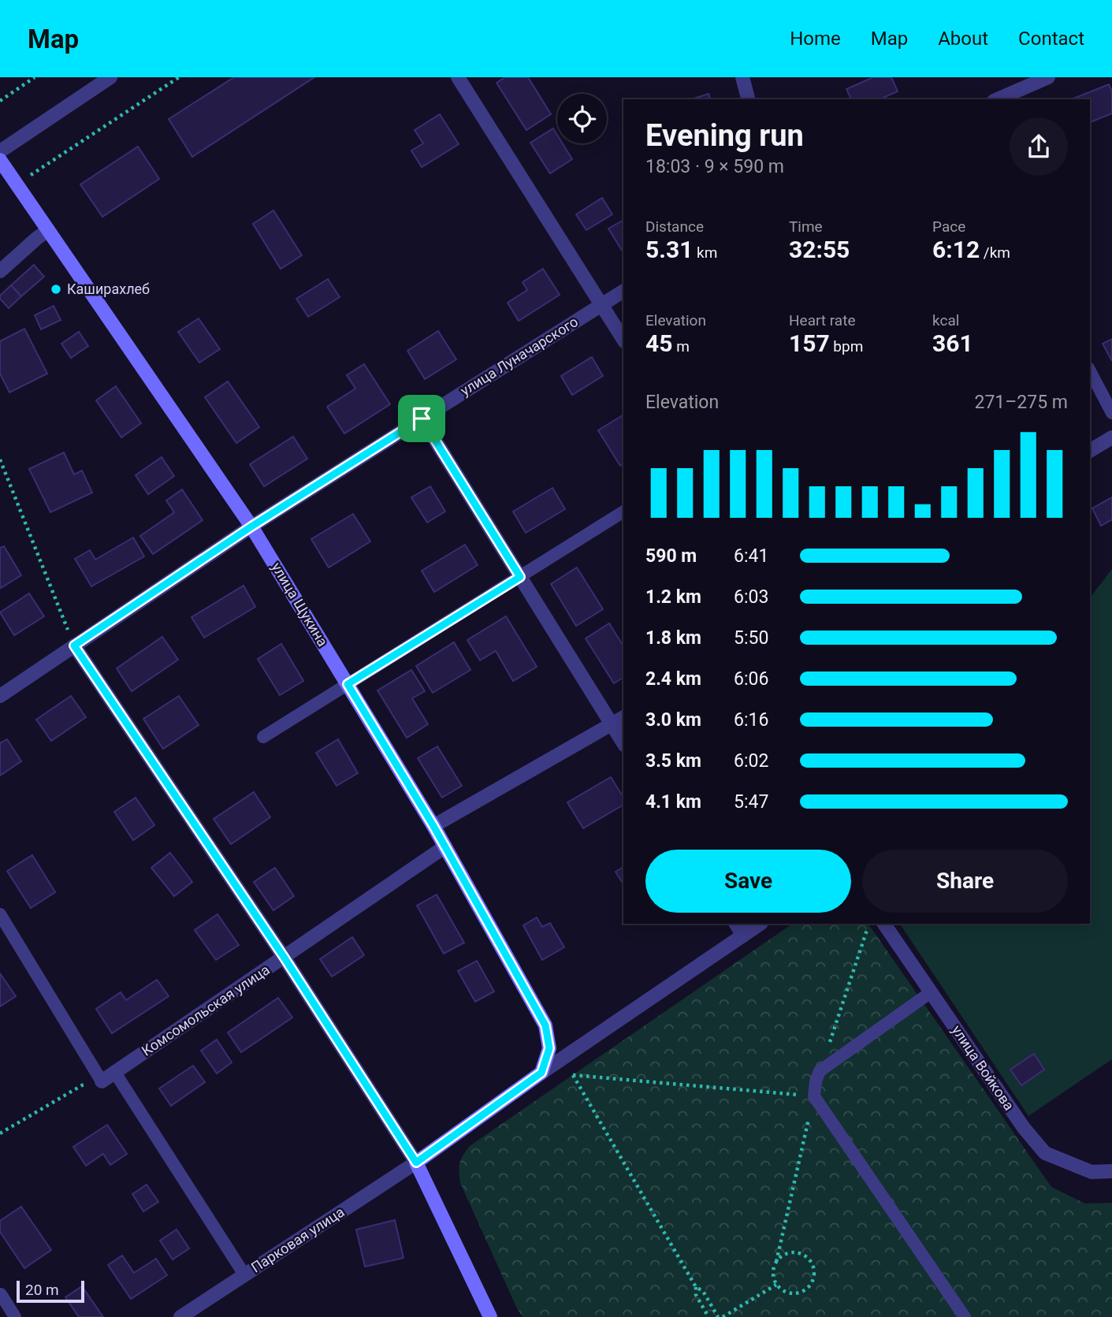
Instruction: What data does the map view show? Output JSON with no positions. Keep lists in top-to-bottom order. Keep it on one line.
{"streets":{"street":["улица Луначарского","улица Щукина","Комсомольская улица","улица Войкова","Парковая улица"]},"crossings":[["улица Луначарского","улица Щукина"],["улица Щукина","Комсомольская улица"]],"places":["Каширахлеб"],"scale_bar":"20 m","page":{"header":"Map","nav":["Home","Map","About","Contact"],"heading":["Evening run","18:03 · 9 × 590 m"],"stats":[["Distance","5.31 km"],["Time","32:55"],["Pace","6:12 /km"],["Elevation","45 m"],["Heart rate","157 bpm"],["kcal","361"]],"chart":["Elevation","271–275 m"],"list":[{"name":"590 m","note":"6:41"},{"name":"1.2 km","note":"6:03"},{"name":"1.8 km","note":"5:50"},{"name":"2.4 km","note":"6:06"},{"name":"3.0 km","note":"6:16"},{"name":"3.5 km","note":"6:02"},{"name":"4.1 km","note":"5:47"}],"buttons":["Save","Share"],"scale":"20 m"}}
